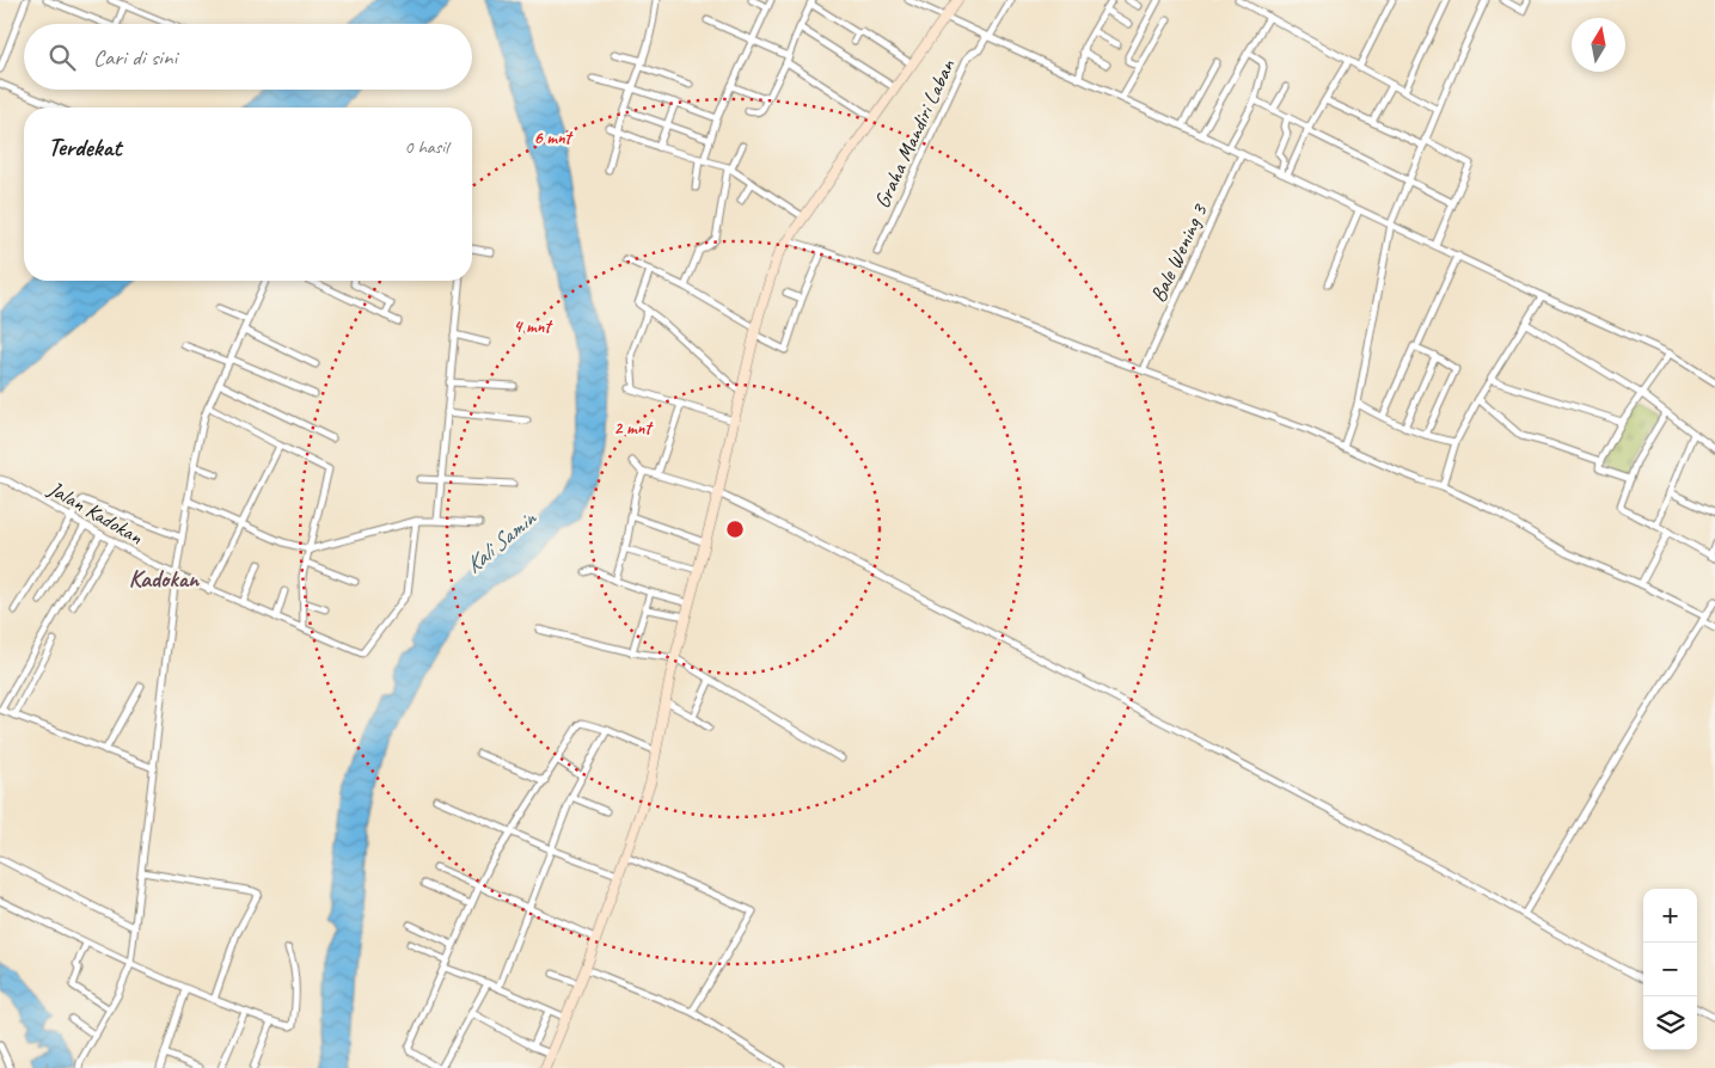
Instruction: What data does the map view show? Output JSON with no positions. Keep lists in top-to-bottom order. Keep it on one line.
{"streets":{"street":["Graha Mandiri Laban","Bale Wening 3","Jalan Kadokan"]},"districts":["Kadokan"],"water":["Kali Samin"],"north":"top","page":{"search":"Cari di sini","heading":["Terdekat","0 hasil"],"map_buttons":["+","−"]},"rings":["6 mnt","4 mnt","2 mnt"]}
